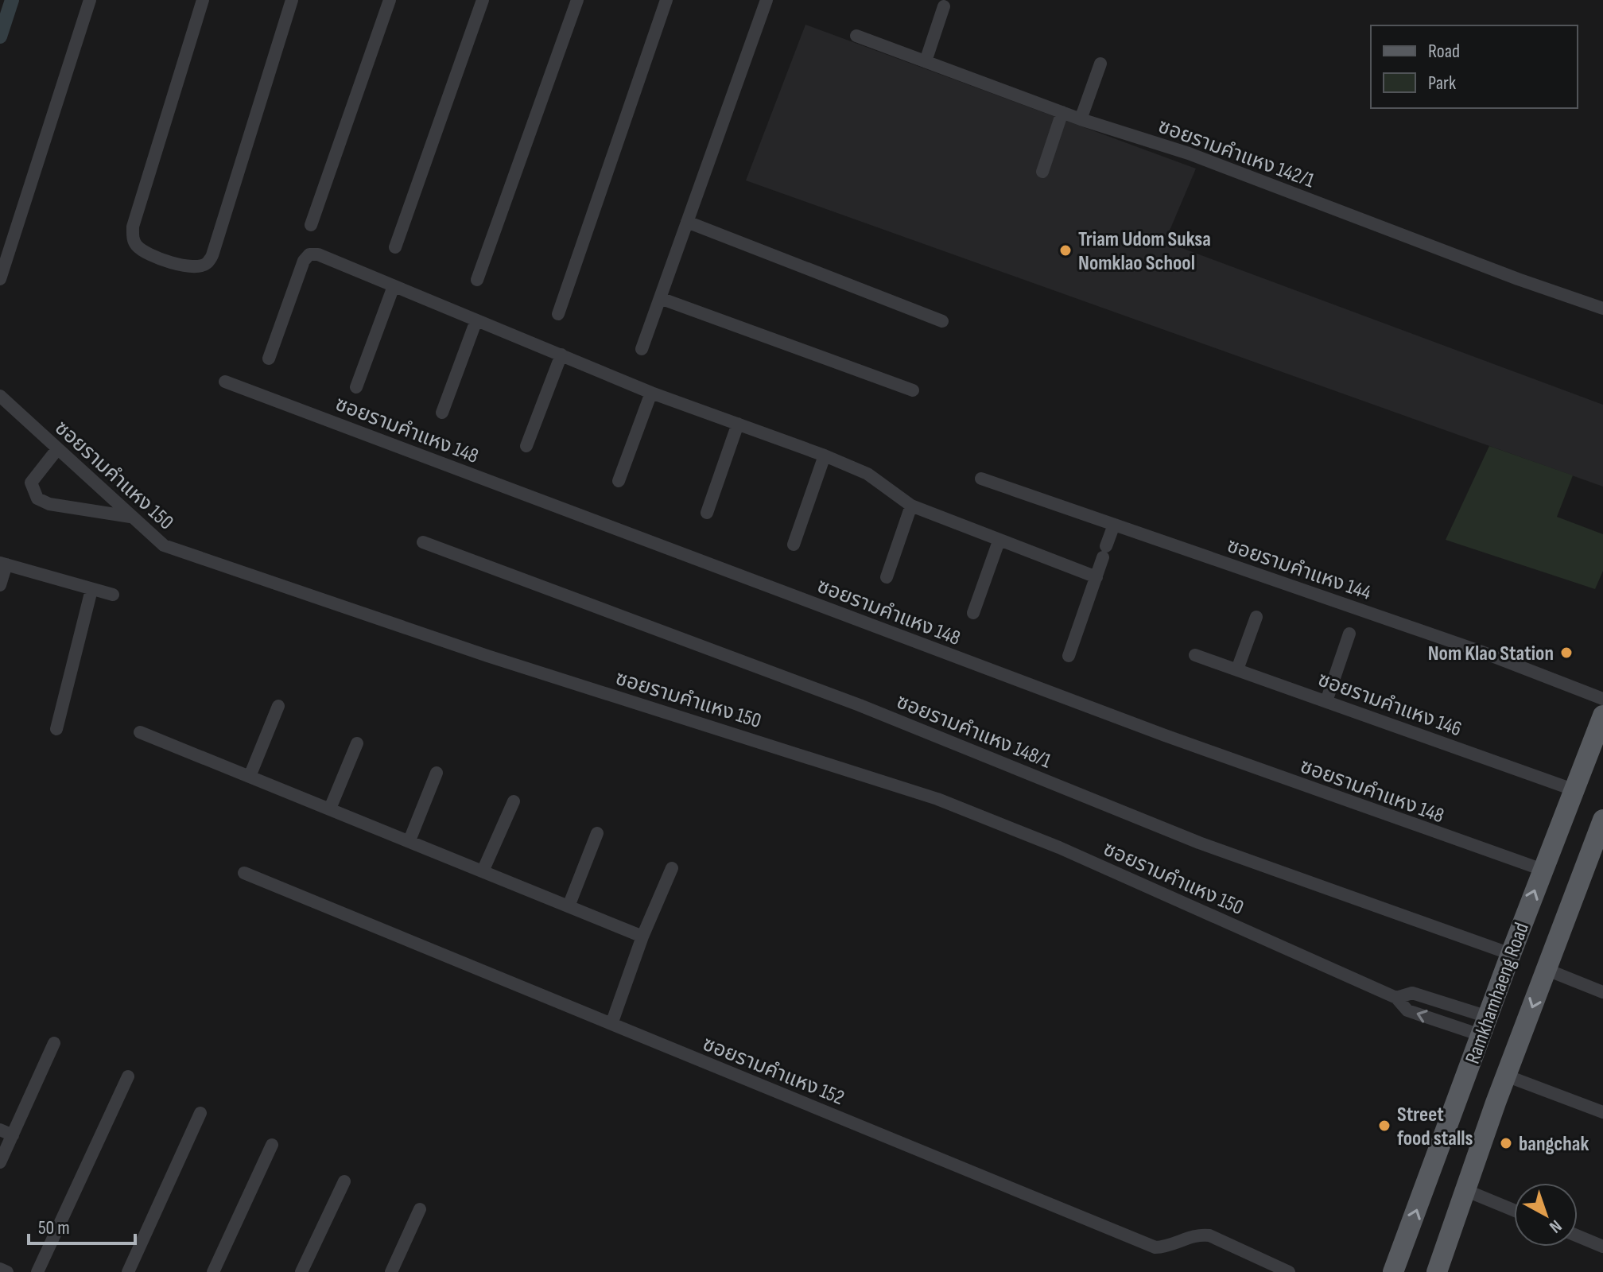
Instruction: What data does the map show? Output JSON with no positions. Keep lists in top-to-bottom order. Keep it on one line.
{"streets":{"main road":["Ramkhamhaeng Road"],"street":["ซอยรามคำแหง 142/1","ซอยรามคำแหง 148","ซอยรามคำแหง 150","ซอยรามคำแหง 144","ซอยรามคำแหง 146","ซอยรามคำแหง 148/1","ซอยรามคำแหง 152"]},"crossings":[["ซอยรามคำแหง 148","Ramkhamhaeng Road"],["ซอยรามคำแหง 150","Ramkhamhaeng Road"],["ซอยรามคำแหง 146","Ramkhamhaeng Road"],["ซอยรามคำแหง 148/1","Ramkhamhaeng Road"]],"places":["Triam Udom Suksa Nomklao School","Nom Klao Station","Street food stalls","bangchak"],"legend":["Road","Park"],"scale_bar":"50 m","north":"bottom right"}
